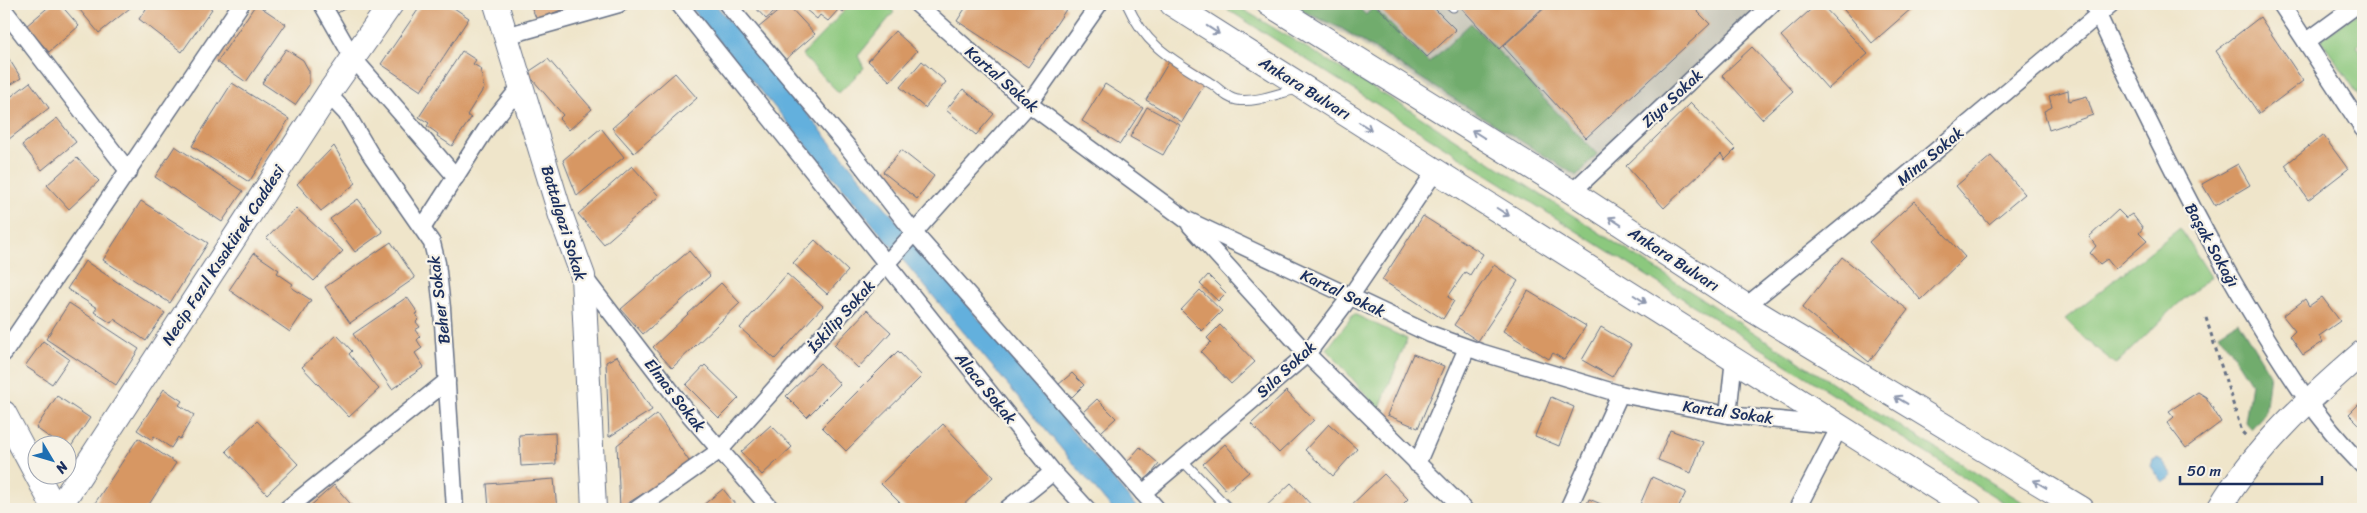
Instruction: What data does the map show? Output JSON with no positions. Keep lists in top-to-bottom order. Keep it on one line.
{"streets":{"main road":["Ankara Bulvarı","Battalgazi Sokak","Necip Fazıl Kısakürek Caddesi"],"street":["Kartal Sokak","Ziya Sokak","Mina Sokak","Başak Sokağı","Beher Sokak","İskilip Sokak","Sıla Sokak","Alaca Sokak","Elmas Sokak"]},"crossings":[["Kartal Sokak","Ankara Bulvarı"],["Kartal Sokak","İskilip Sokak"],["Kartal Sokak","Sıla Sokak"],["Ankara Bulvarı","Ziya Sokak"],["Ankara Bulvarı","Mina Sokak"],["Ankara Bulvarı","Sıla Sokak"],["Mina Sokak","Başak Sokağı"],["Battalgazi Sokak","Elmas Sokak"],["Necip Fazıl Kısakürek Caddesi","Beher Sokak"],["İskilip Sokak","Alaca Sokak"],["İskilip Sokak","Elmas Sokak"]],"scale_bar":"50 m","north":"bottom right"}
